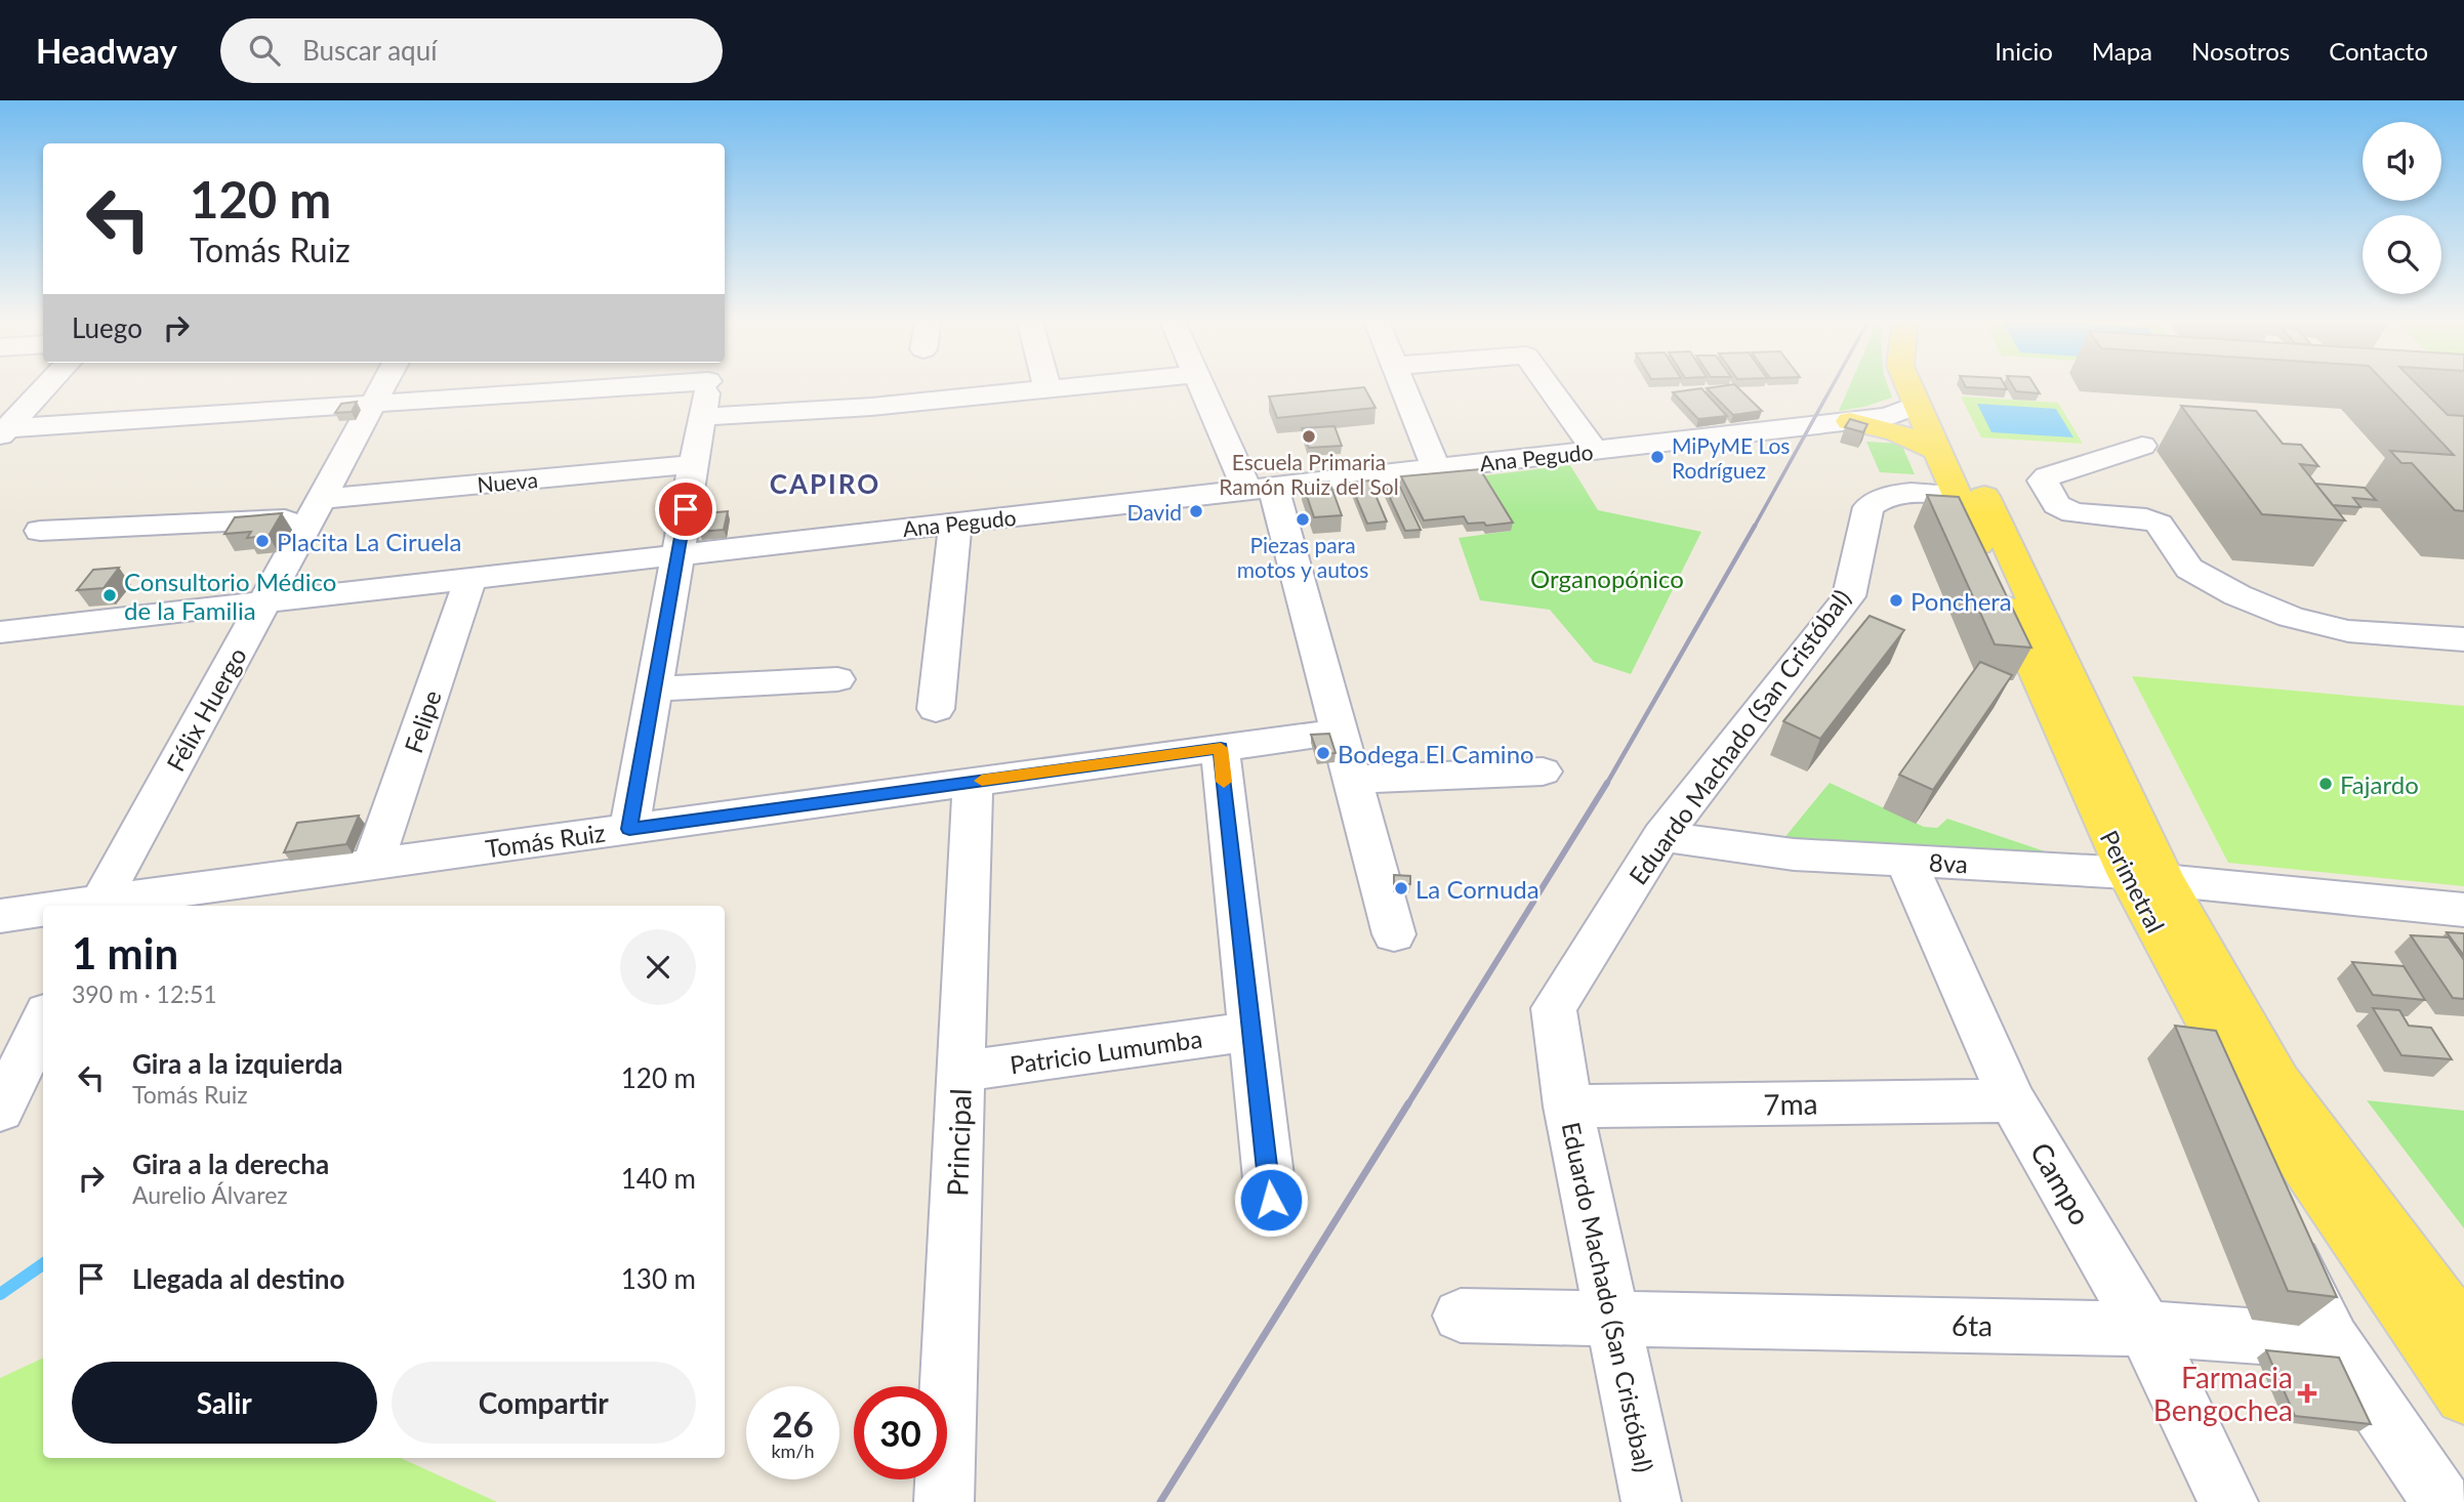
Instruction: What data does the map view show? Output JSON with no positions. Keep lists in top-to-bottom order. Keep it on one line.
{"streets":{"main road":["Perimetral"],"street":["Ana Pegudo","Nueva","Félix Huergo","Felipe","Eduardo Machado (San Cristóbal)","Tomás Ruiz","8va","Patricio Lumumba","7ma","Principal","Campo","6ta"]},"crossings":[["Ana Pegudo","Félix Huergo"],["Ana Pegudo","Felipe"],["Ana Pegudo","Perimetral"],["Nueva","Félix Huergo"],["Félix Huergo","Tomás Ruiz"],["Felipe","Tomás Ruiz"],["Eduardo Machado (San Cristóbal)","8va"],["Eduardo Machado (San Cristóbal)","Perimetral"],["Eduardo Machado (San Cristóbal)","7ma"],["Eduardo Machado (San Cristóbal)","6ta"],["Tomás Ruiz","Principal"],["8va","Perimetral"],["8va","Campo"],["Patricio Lumumba","Principal"],["7ma","Campo"],["Campo","6ta"]],"districts":["CAPIRO"],"parks":["Organopónico"],"places":{"other":["Escuela Primaria Ramón Ruiz del Sol","MiPyME Los Rodríguez","David","Piezas para motos y autos","Placita La Ciruela","Consultorio Médico de la Familia","Ponchera","Bodega El Camino","Fajardo","La Cornuda"],"health":["Farmacia Bengochea"]},"page":{"header":"Headway","search":"Buscar aquí","nav":["Inicio","Mapa","Nosotros","Contacto"],"turn":["120 m","Tomás Ruiz"],"then":"Luego","heading":["1 min","390 m · 12:51"],"list":[{"name":"Gira a la izquierda","note":"Tomás Ruiz","value":"120 m"},{"name":"Gira a la derecha","note":"Aurelio Álvarez","value":"140 m"},{"name":"Llegada al destino","value":"130 m"}],"buttons":["Salir","Compartir"],"speed":"26 km/h","limit":"30"}}
